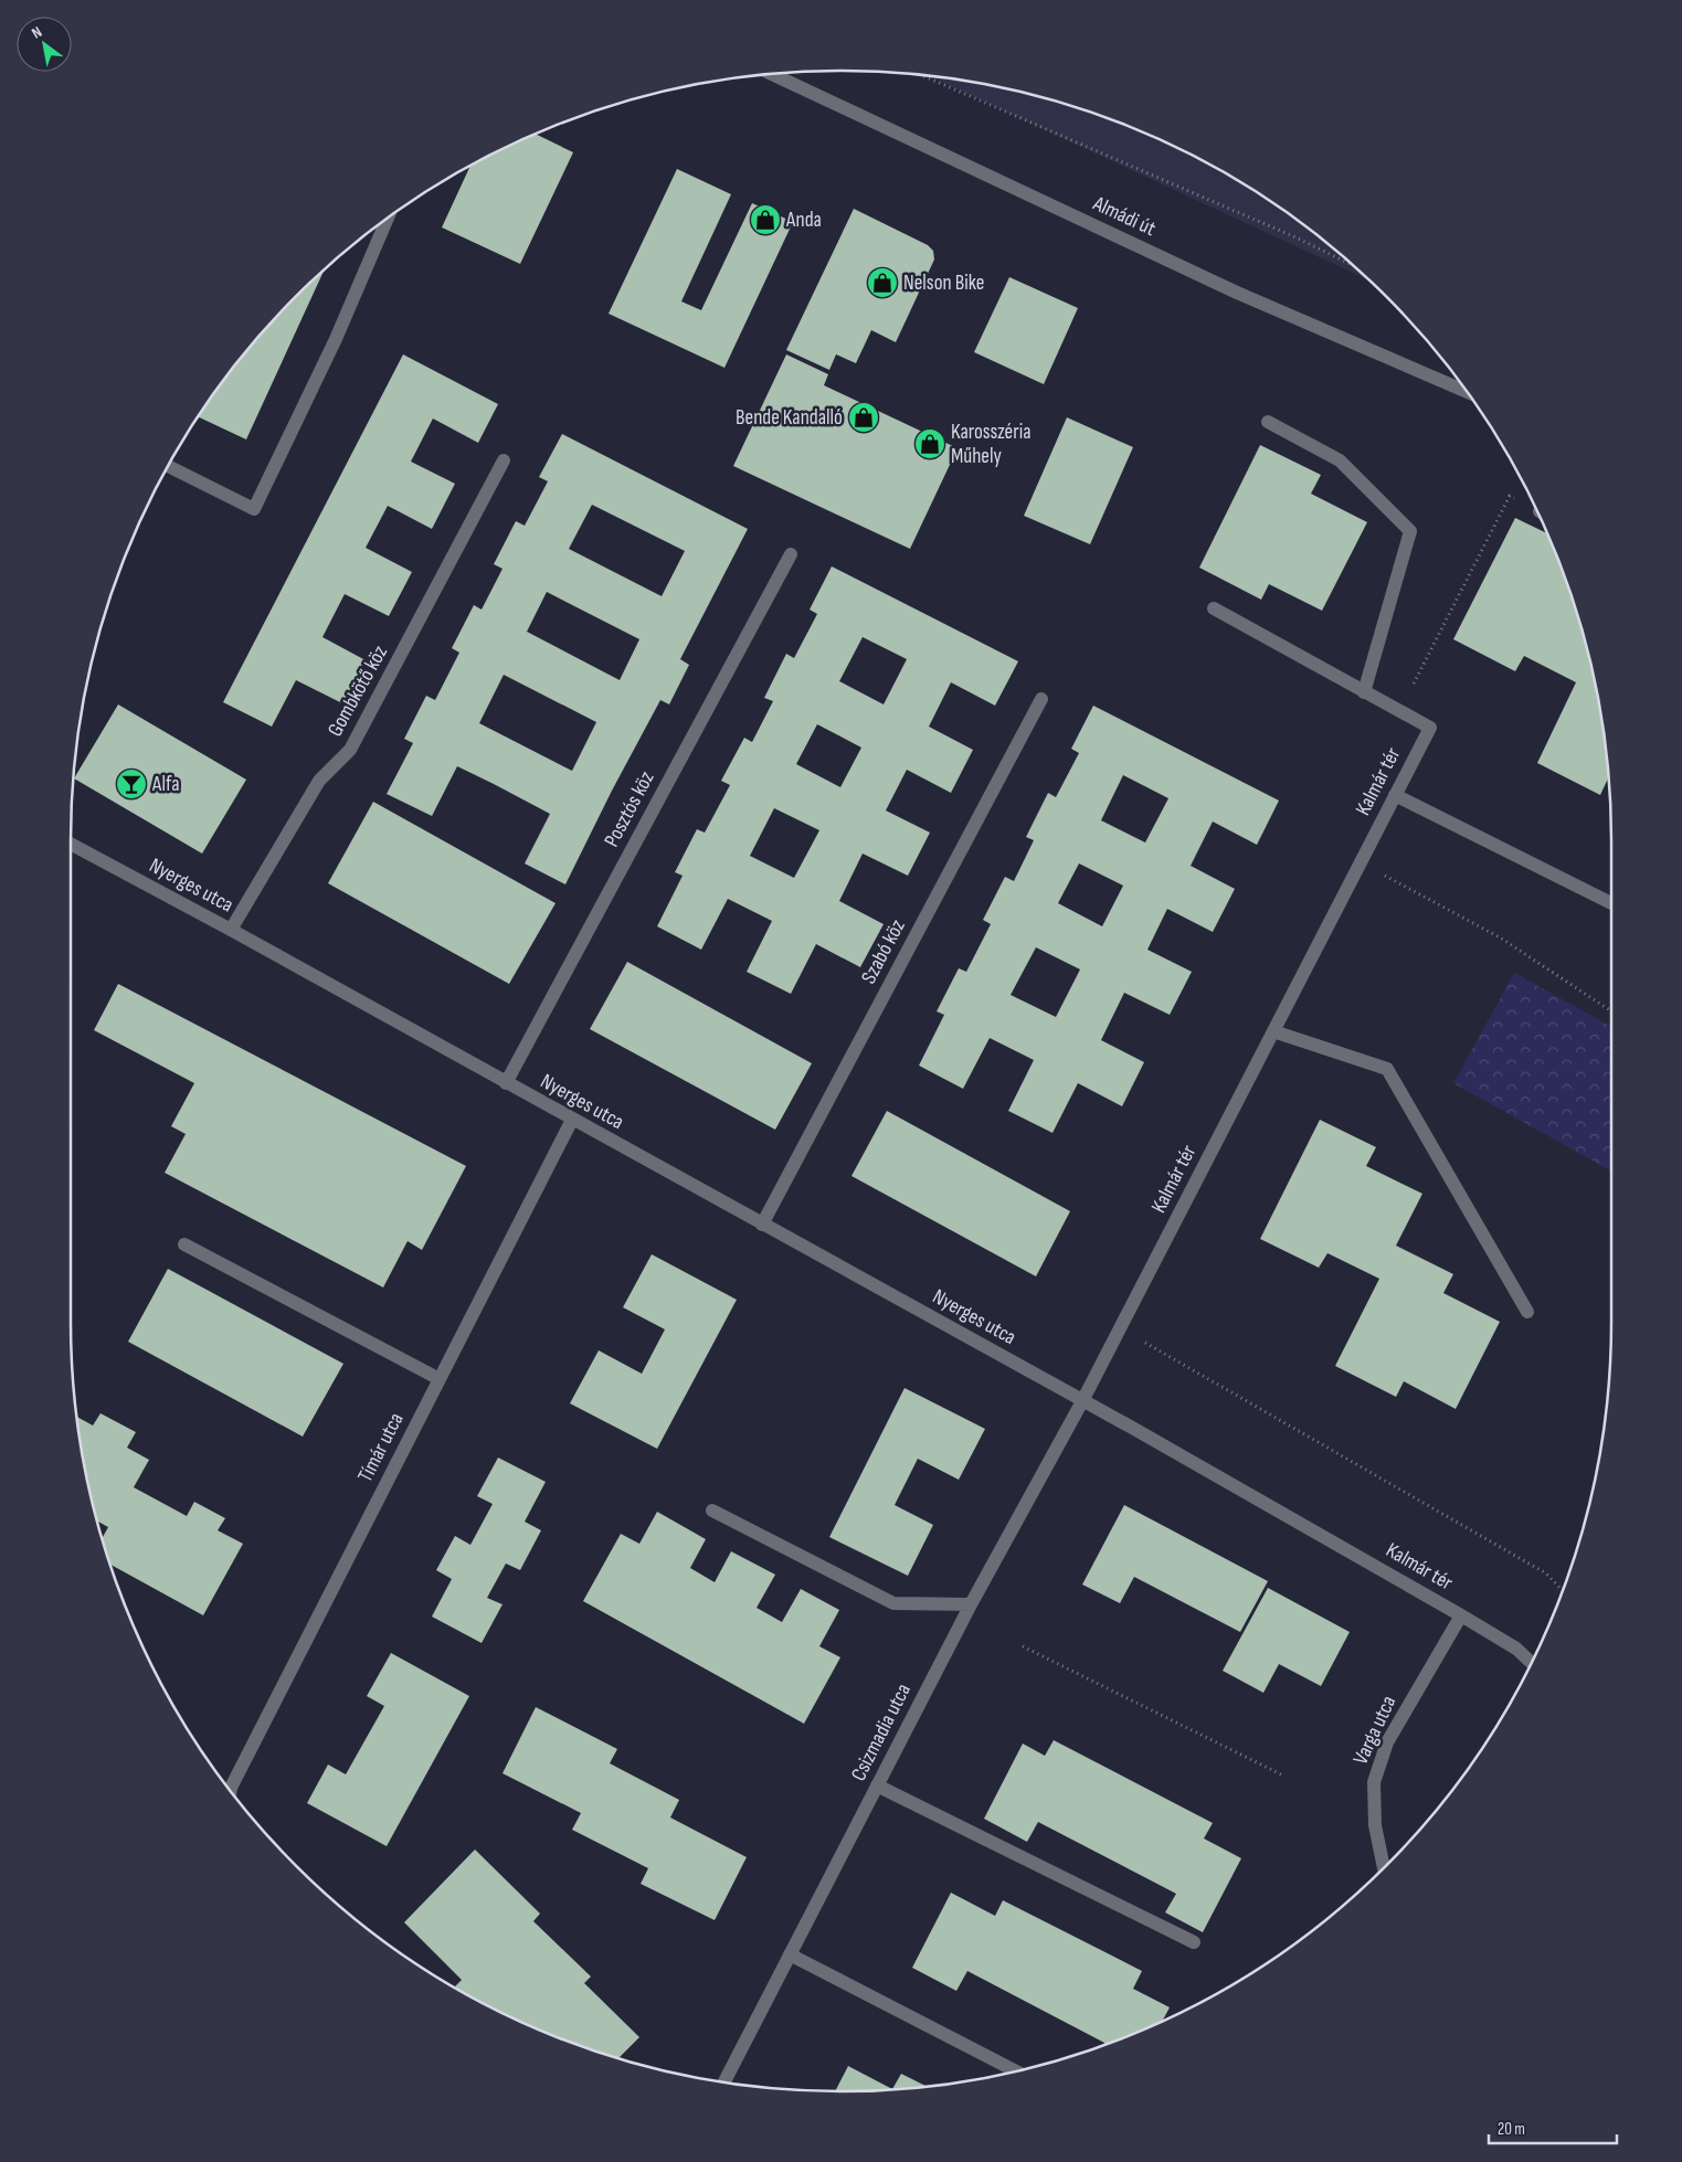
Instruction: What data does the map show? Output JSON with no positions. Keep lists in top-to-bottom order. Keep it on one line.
{"streets":{"street":["Almádi út","Gombkötő köz","Kalmár tér","Posztós köz","Nyerges utca","Szabó köz","Tímár utca","Varga utca","Csizmadia utca"]},"crossings":[["Gombkötő köz","Nyerges utca"],["Kalmár tér","Nyerges utca"],["Kalmár tér","Varga utca"],["Kalmár tér","Csizmadia utca"],["Posztós köz","Nyerges utca"],["Nyerges utca","Szabó köz"],["Nyerges utca","Tímár utca"],["Nyerges utca","Csizmadia utca"]],"places":{"shop":["Anda","Nelson Bike","Bende Kandalló","Karosszéria Műhely"],"bar":["Alfa"]},"scale_bar":"20 m","north":"top left"}
